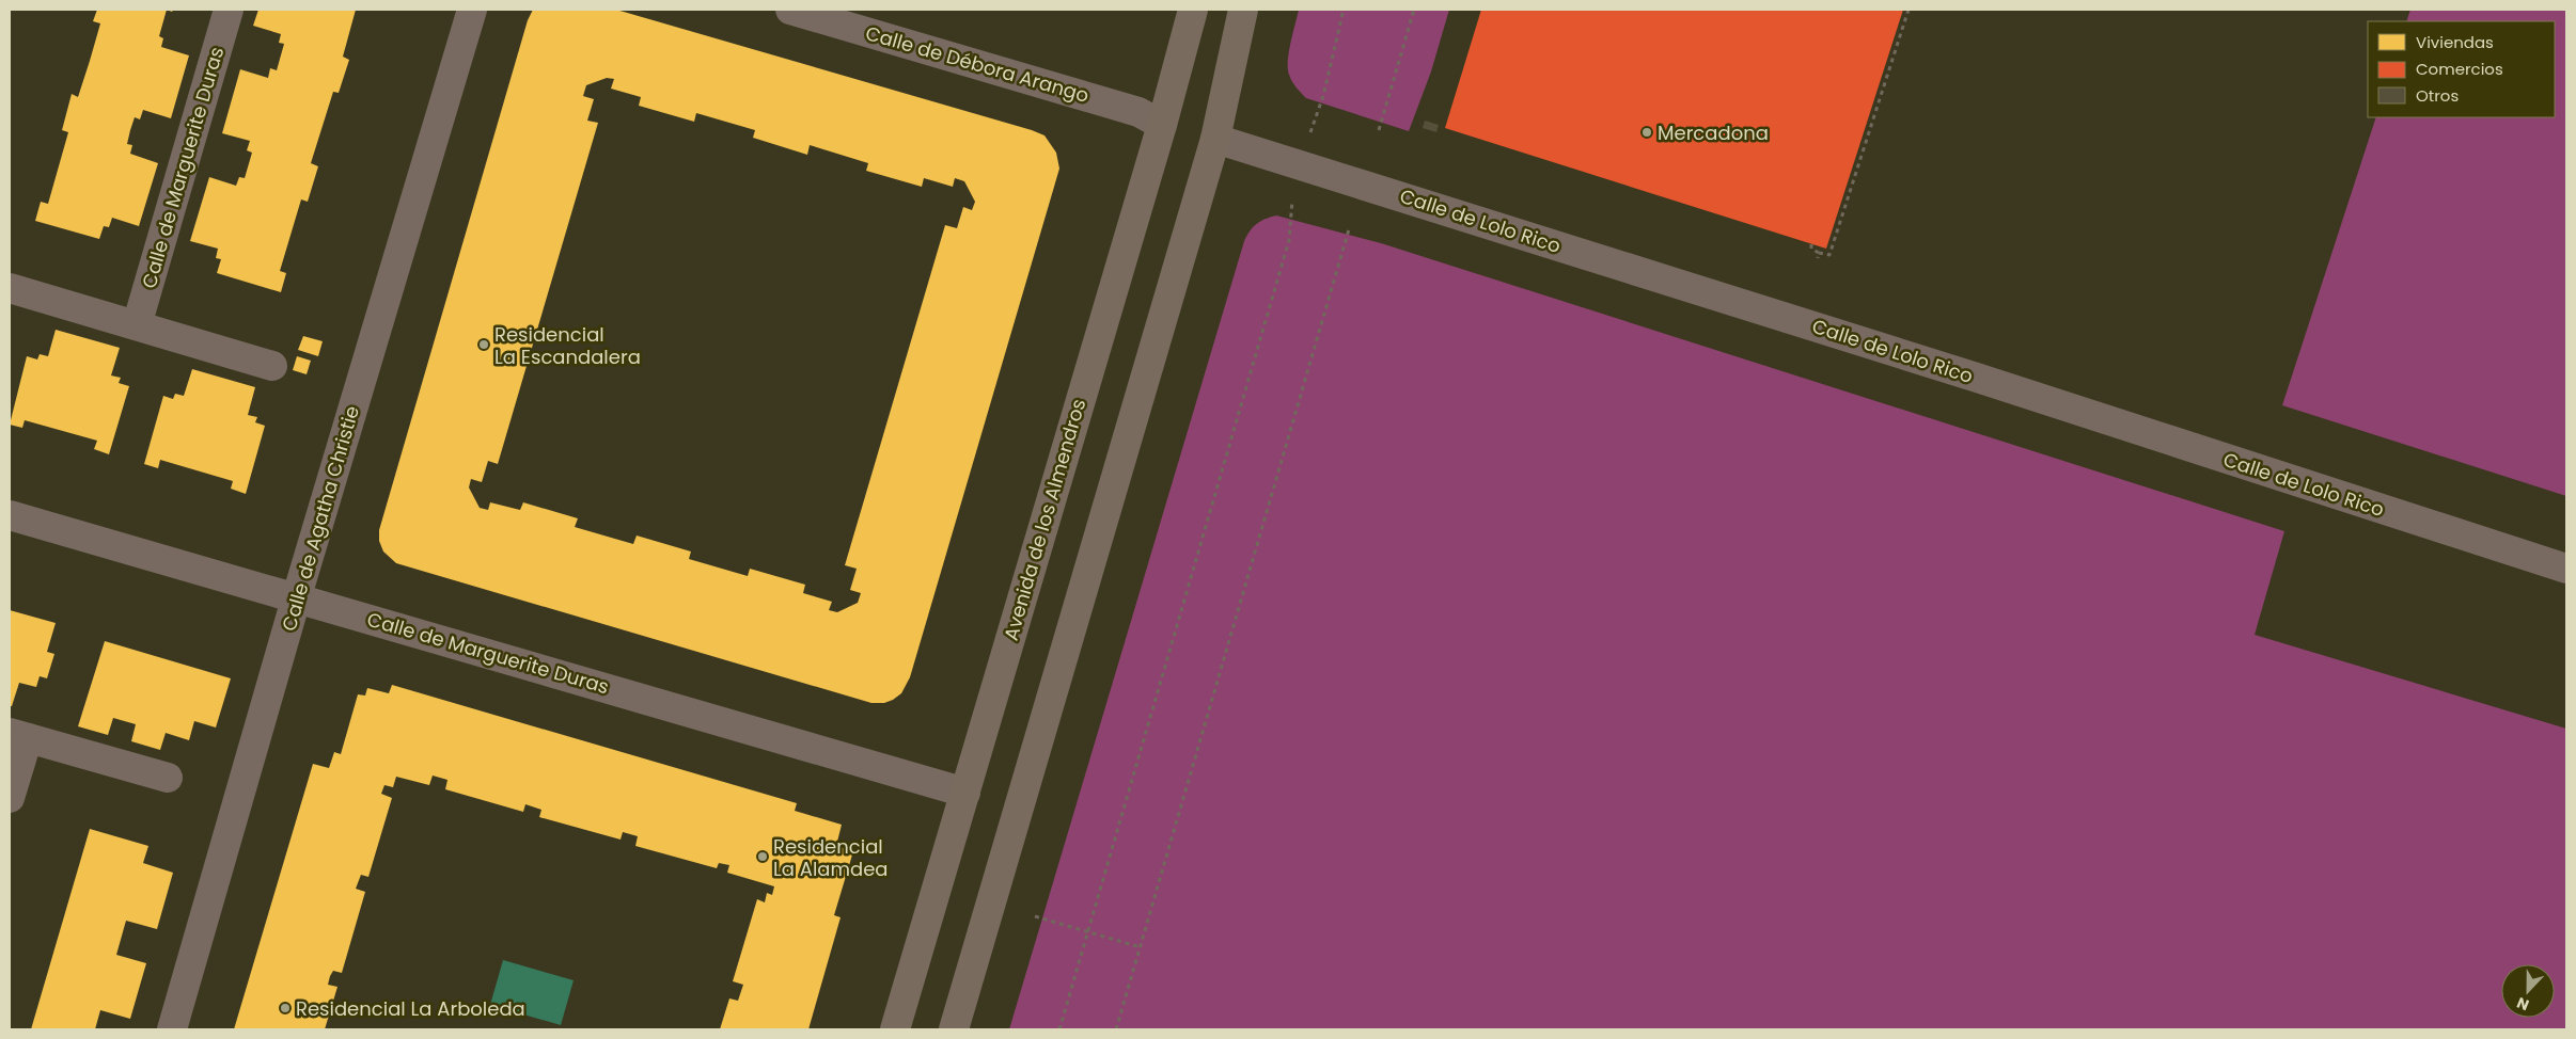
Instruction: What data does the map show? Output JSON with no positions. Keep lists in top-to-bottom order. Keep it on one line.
{"streets":{"street":["Calle de Débora Arango","Calle de Marguerite Duras","Calle de Lolo Rico","Calle de Agatha Christie","Avenida de los Almendros"]},"crossings":[["Calle de Débora Arango","Avenida de los Almendros"],["Calle de Marguerite Duras","Calle de Agatha Christie"],["Calle de Marguerite Duras","Avenida de los Almendros"]],"places":["Mercadona","Residencial La Escandalera","Residencial La Alamdea","Residencial La Arboleda"],"legend":["Viviendas","Comercios","Otros"],"north":"bottom"}
